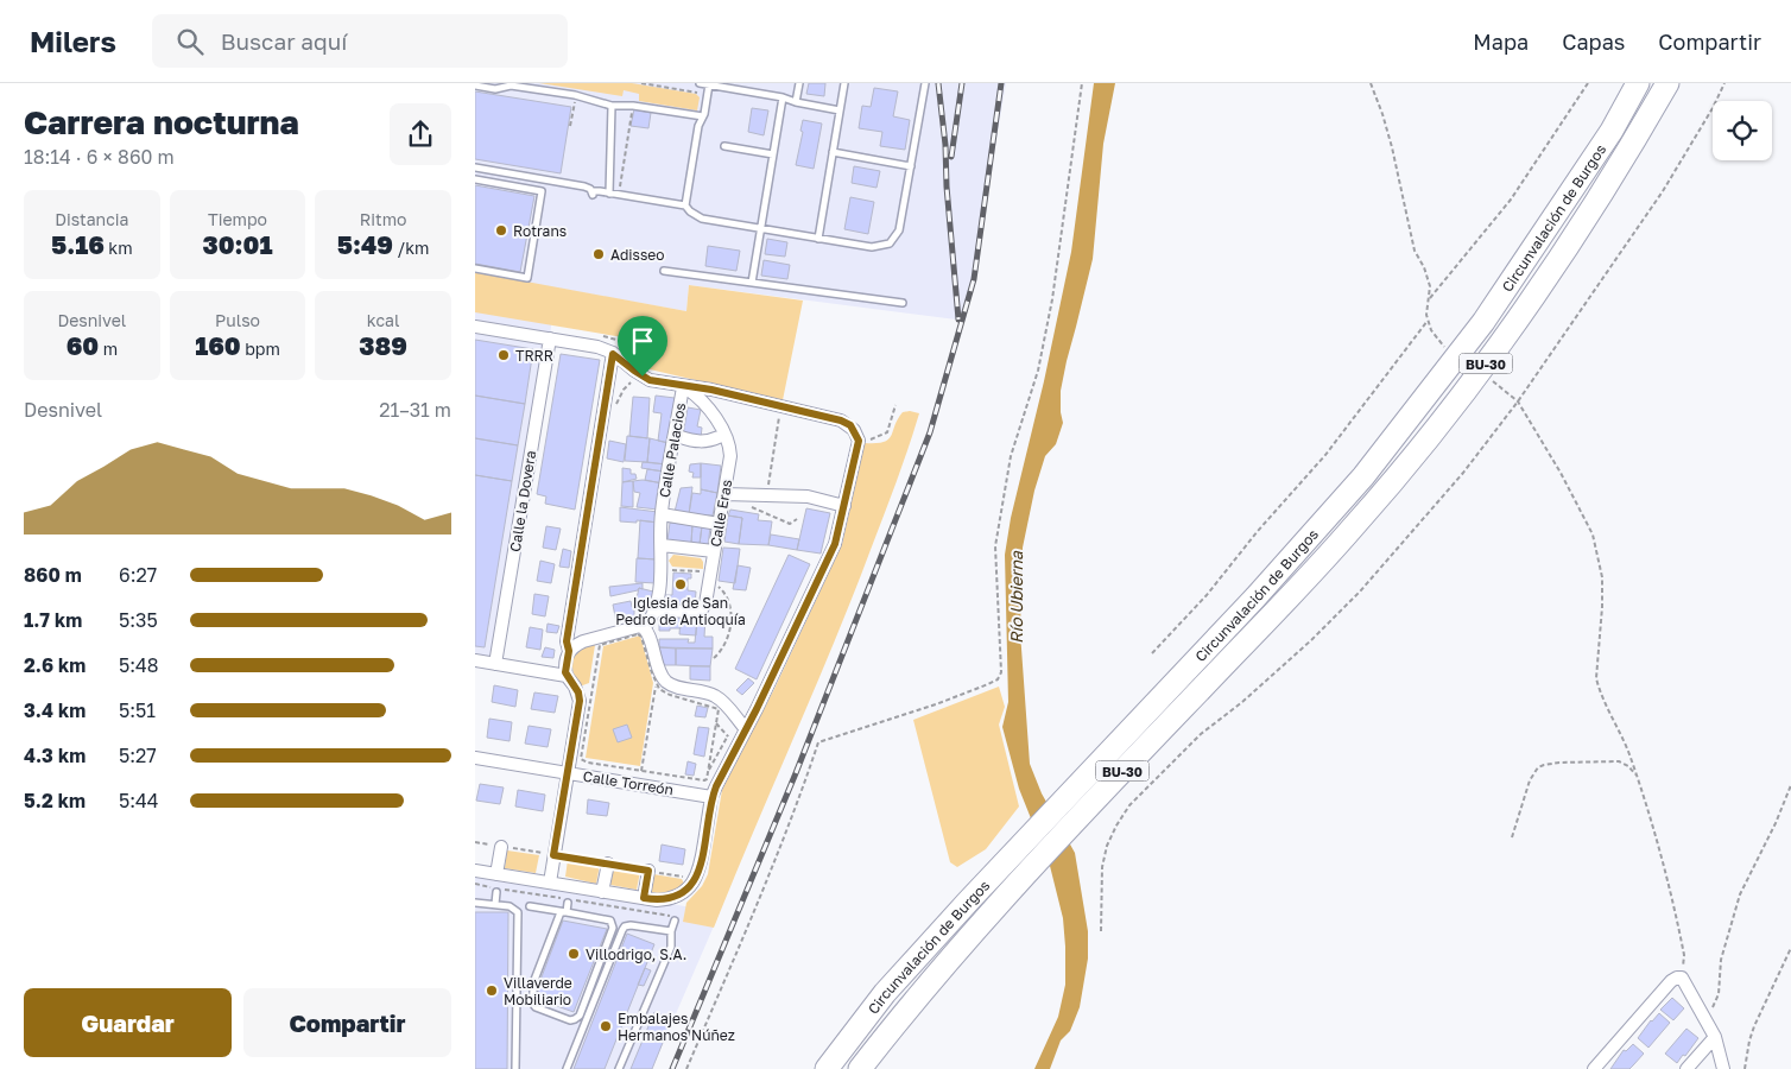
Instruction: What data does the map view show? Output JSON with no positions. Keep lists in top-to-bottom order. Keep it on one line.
{"streets":{"highway":["Circunvalación de Burgos","BU-30"],"street":["Calle Palacios","Calle la Dovera","Calle Eras","Calle Torreón"]},"crossings":[["Calle Palacios","Calle Eras"]],"water":["Río Ubierna"],"places":["Rotrans","Adisseo","TRRR","Iglesia de San Pedro de Antioquía","Villodrigo, S.A.","Villaverde Mobiliario","Embalajes Hermanos Núñez"],"page":{"header":"Milers","search":"Buscar aquí","nav":["Mapa","Capas","Compartir"],"heading":["Carrera nocturna","18:14 · 6 × 860 m"],"stats":[["Distancia","5.16 km"],["Tiempo","30:01"],["Ritmo","5:49 /km"],["Desnivel","60 m"],["Pulso","160 bpm"],["kcal","389"]],"chart":["Desnivel","21–31 m"],"list":[{"name":"860 m","note":"6:27"},{"name":"1.7 km","note":"5:35"},{"name":"2.6 km","note":"5:48"},{"name":"3.4 km","note":"5:51"},{"name":"4.3 km","note":"5:27"},{"name":"5.2 km","note":"5:44"}],"buttons":["Guardar","Compartir"]}}
